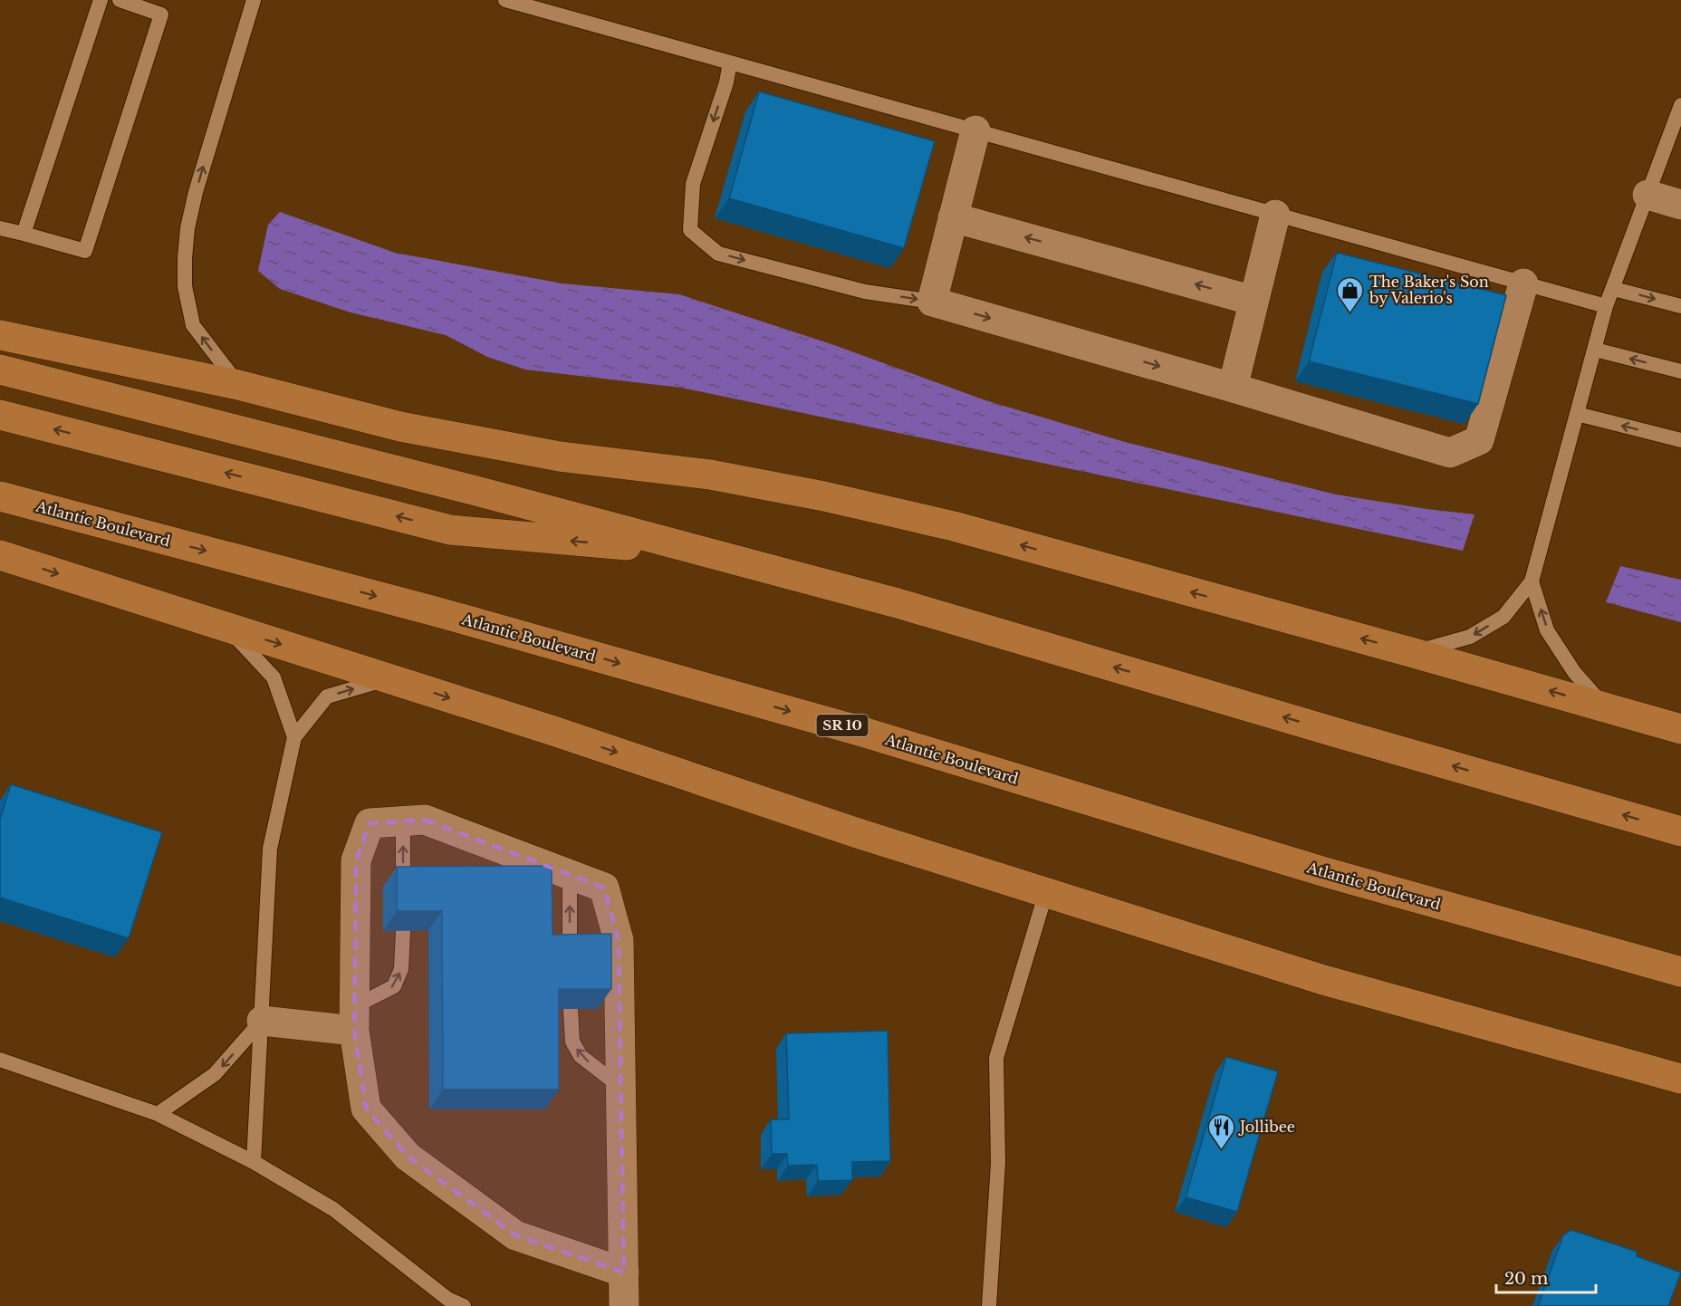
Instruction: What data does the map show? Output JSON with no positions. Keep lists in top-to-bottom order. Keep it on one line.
{"streets":{"highway":["Atlantic Boulevard","SR 10"]},"places":{"shop":["The Baker's Son by Valerio's"],"restaurant":["Jollibee"]},"scale_bar":"20 m"}
